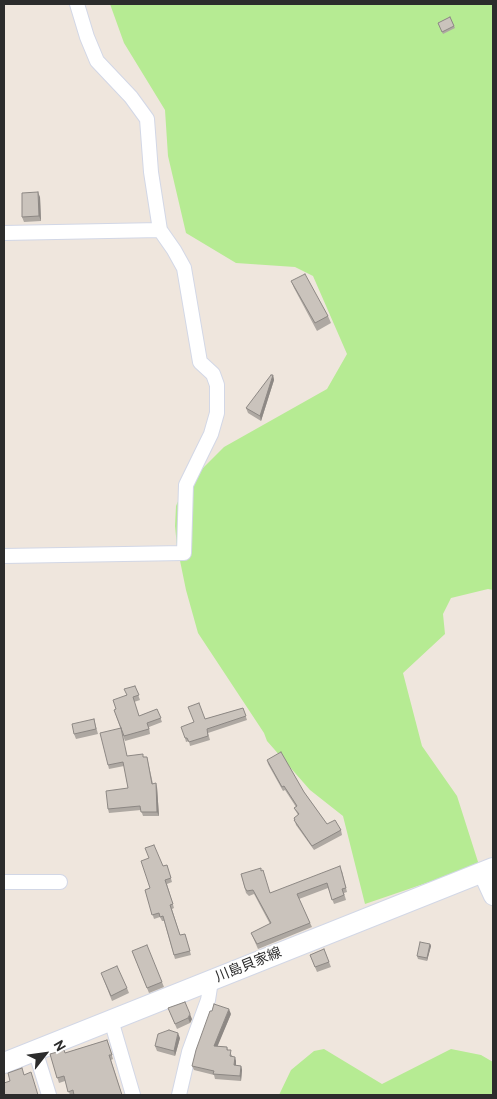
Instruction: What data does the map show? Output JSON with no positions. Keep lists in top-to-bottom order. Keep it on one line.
{"streets":{"main road":["川島貝家線"]},"north":"top right"}
